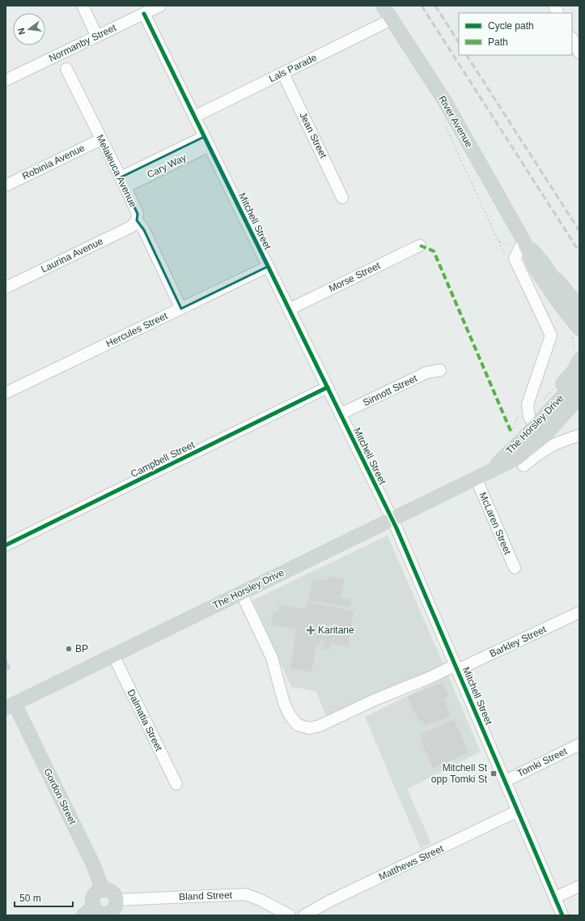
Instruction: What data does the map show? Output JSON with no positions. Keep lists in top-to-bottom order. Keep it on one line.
{"streets":{"main road":["River Avenue","The Horsley Drive","Gordon Street"],"street":["Normanby Street","Lals Parade","Jean Street","Robinia Avenue","Cary Way","Melaleuca Avenue","Mitchell Street","Laurina Avenue","Morse Street","Hercules Street","Sinnott Street","Campbell Street","McLaren Street","Barkley Street","Dalmatia Street","Tomki Street","Matthews Street","Bland Street"]},"crossings":[["Normanby Street","Mitchell Street"],["Lals Parade","River Avenue"],["Lals Parade","Jean Street"],["Lals Parade","Mitchell Street"],["Robinia Avenue","Melaleuca Avenue"],["Cary Way","Melaleuca Avenue"],["Cary Way","Mitchell Street"],["Melaleuca Avenue","Laurina Avenue"],["Melaleuca Avenue","Hercules Street"],["Mitchell Street","Morse Street"],["Mitchell Street","Hercules Street"],["Mitchell Street","Sinnott Street"],["Mitchell Street","The Horsley Drive"],["Mitchell Street","Campbell Street"],["Mitchell Street","Barkley Street"],["Mitchell Street","Tomki Street"],["Mitchell Street","Matthews Street"],["The Horsley Drive","McLaren Street"],["The Horsley Drive","Barkley Street"],["The Horsley Drive","Dalmatia Street"],["The Horsley Drive","Gordon Street"],["Gordon Street","Bland Street"]],"places":{"health":["Karitane"],"other":["BP"],"transit":["Mitchell St opp Tomki St"]},"legend":["Cycle path","Path"],"scale_bar":"50 m","north":"left"}
